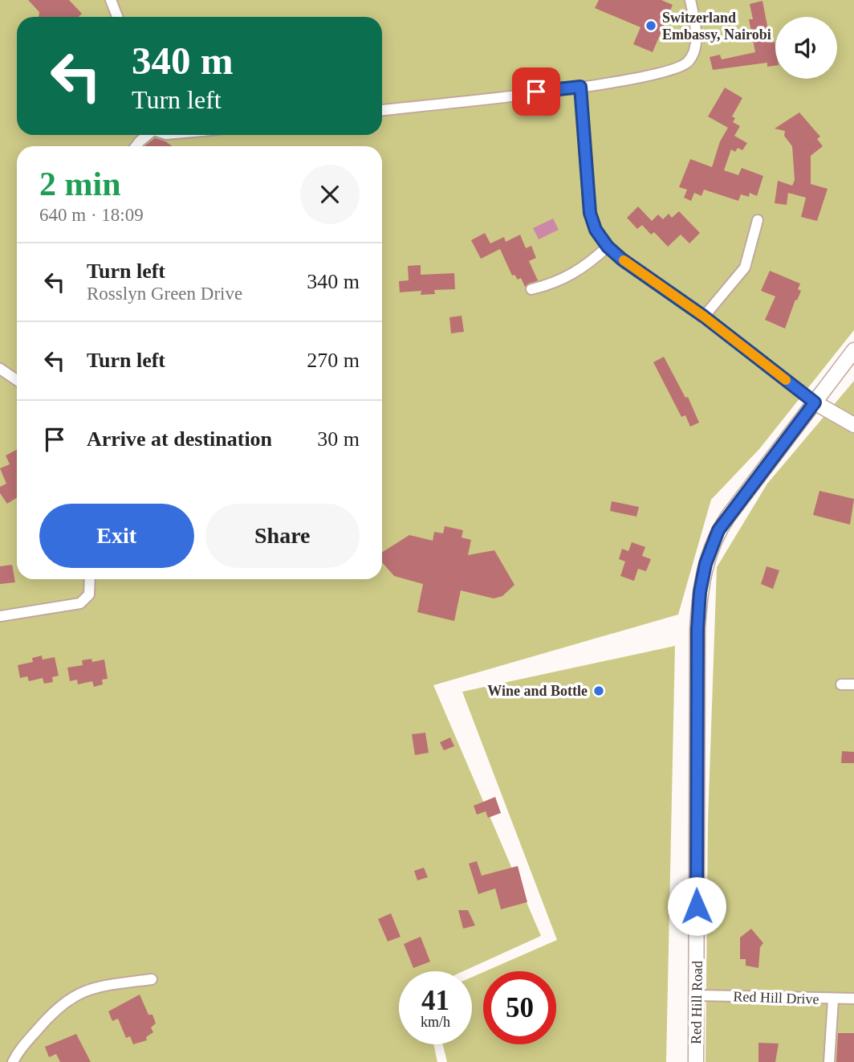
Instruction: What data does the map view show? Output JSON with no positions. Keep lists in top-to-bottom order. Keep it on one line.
{"streets":{"main road":["Red Hill Road"],"street":["Red Hill Drive"]},"crossings":[["Red Hill Drive","Red Hill Road"]],"places":["Switzerland Embassy, Nairobi","Wine and Bottle"],"page":{"turn":["340 m","Turn left"],"heading":["2 min","640 m · 18:09"],"list":[{"name":"Turn left","note":"Rosslyn Green Drive","value":"340 m"},{"name":"Turn left","value":"270 m"},{"name":"Arrive at destination","value":"30 m"}],"buttons":["Exit","Share"],"speed":"41 km/h","limit":"50"}}
